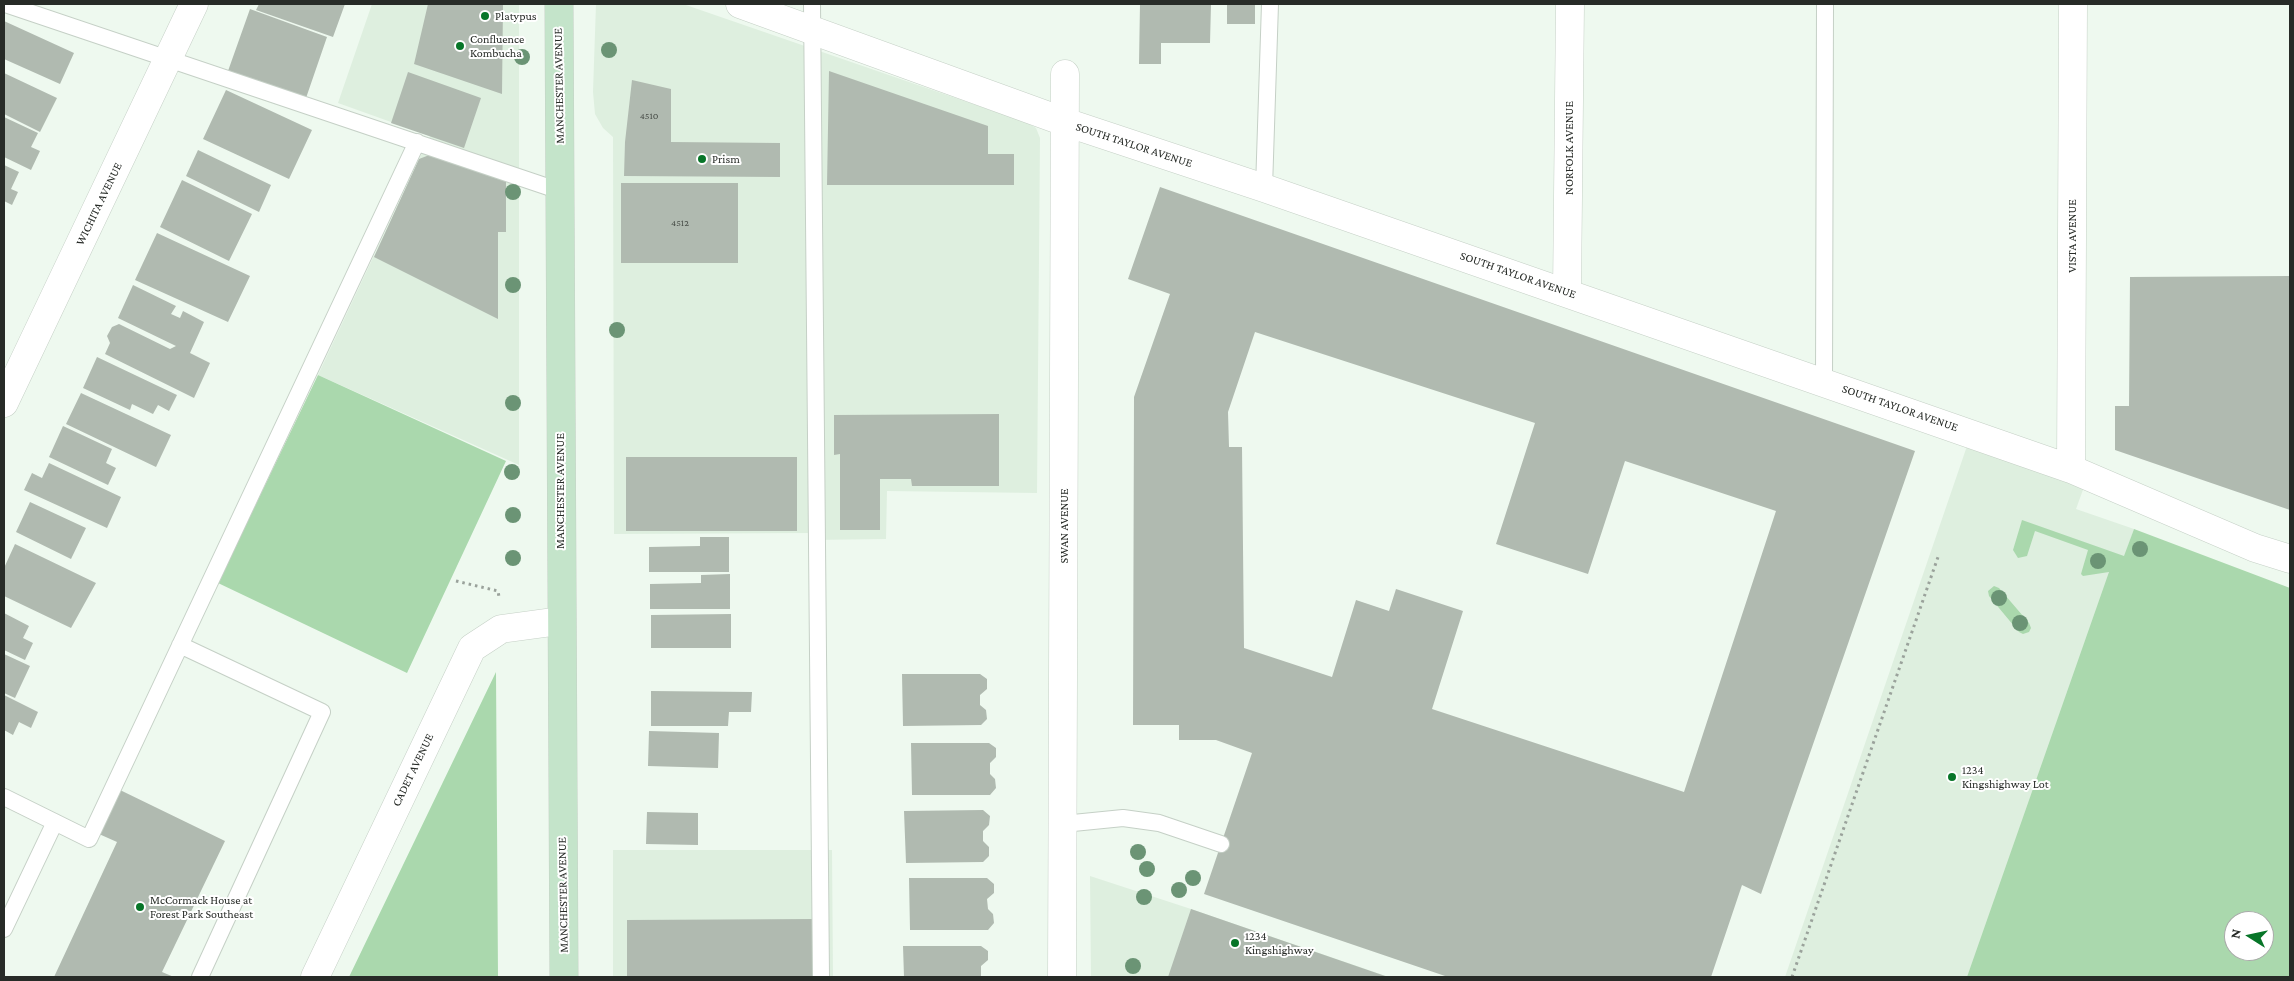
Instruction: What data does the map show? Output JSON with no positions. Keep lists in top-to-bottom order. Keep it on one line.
{"streets":{"main road":["MANCHESTER AVENUE"],"street":["SOUTH TAYLOR AVENUE","NORFOLK AVENUE","WICHITA AVENUE","VISTA AVENUE","SWAN AVENUE","CADET AVENUE"]},"crossings":[["MANCHESTER AVENUE","CADET AVENUE"],["SOUTH TAYLOR AVENUE","NORFOLK AVENUE"],["SOUTH TAYLOR AVENUE","VISTA AVENUE"],["SOUTH TAYLOR AVENUE","SWAN AVENUE"]],"places":["Platypus","Confluence Kombucha","Prism","1234 Kingshighway Lot","McCormack House at Forest Park Southeast","1234 Kingshighway"],"house_numbers":["4510","4512"],"north":"left"}
